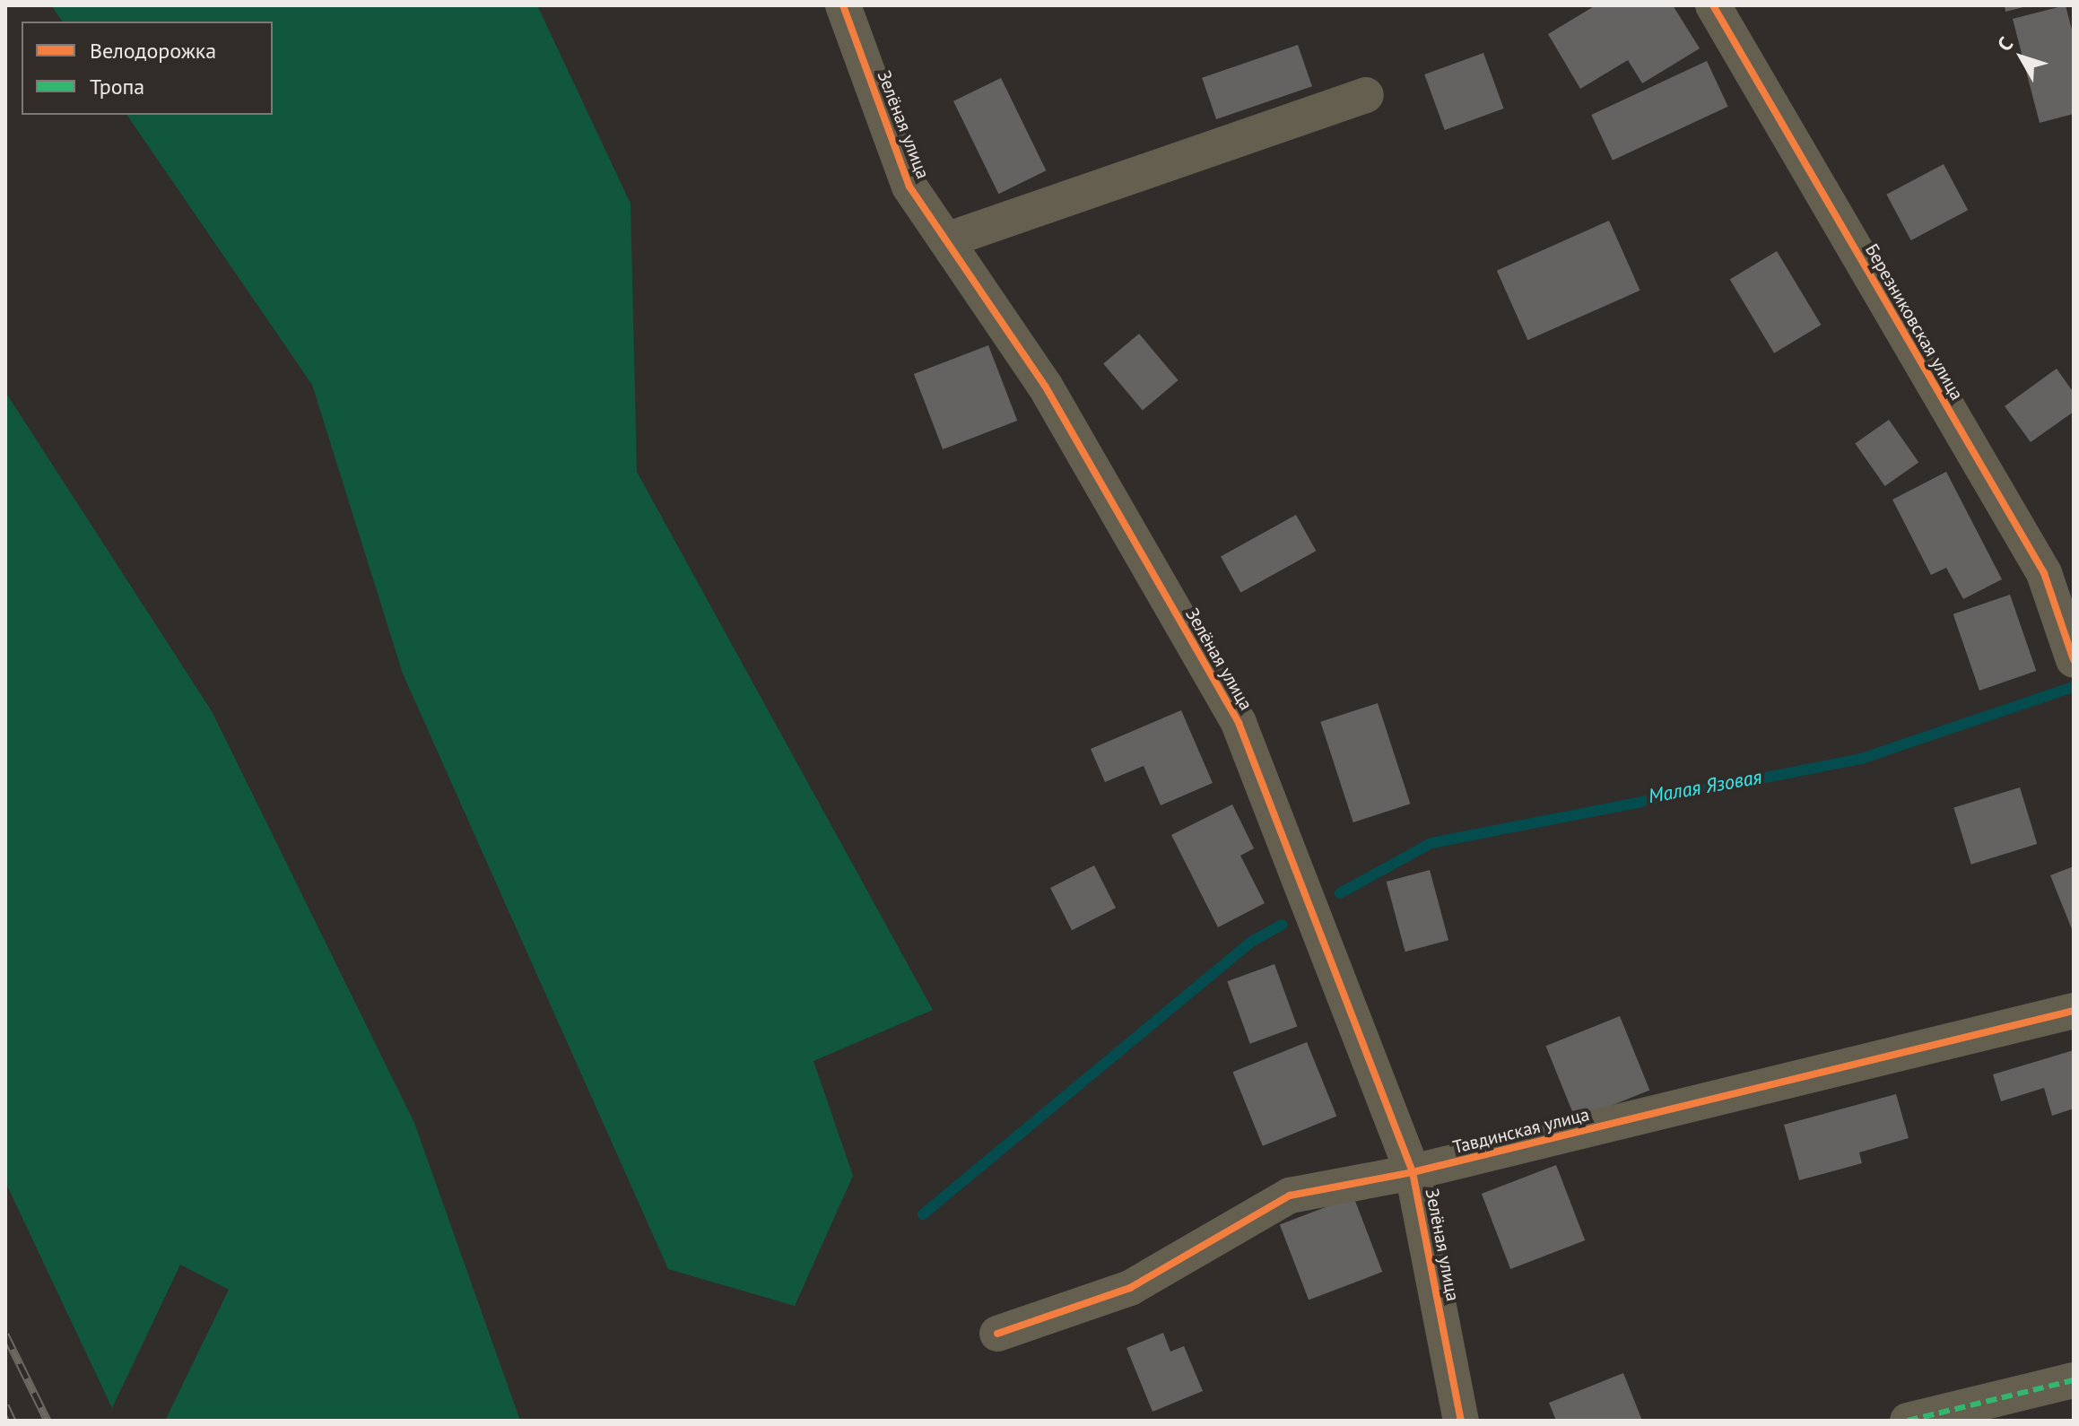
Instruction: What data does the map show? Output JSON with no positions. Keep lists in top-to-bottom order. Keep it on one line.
{"streets":{"street":["Зелёная улица","Березниковская улица","Тавдинская улица"]},"crossings":[["Зелёная улица","Тавдинская улица"]],"water":["Малая Язовая"],"legend":["Велодорожка","Тропа"],"north":"top left"}
